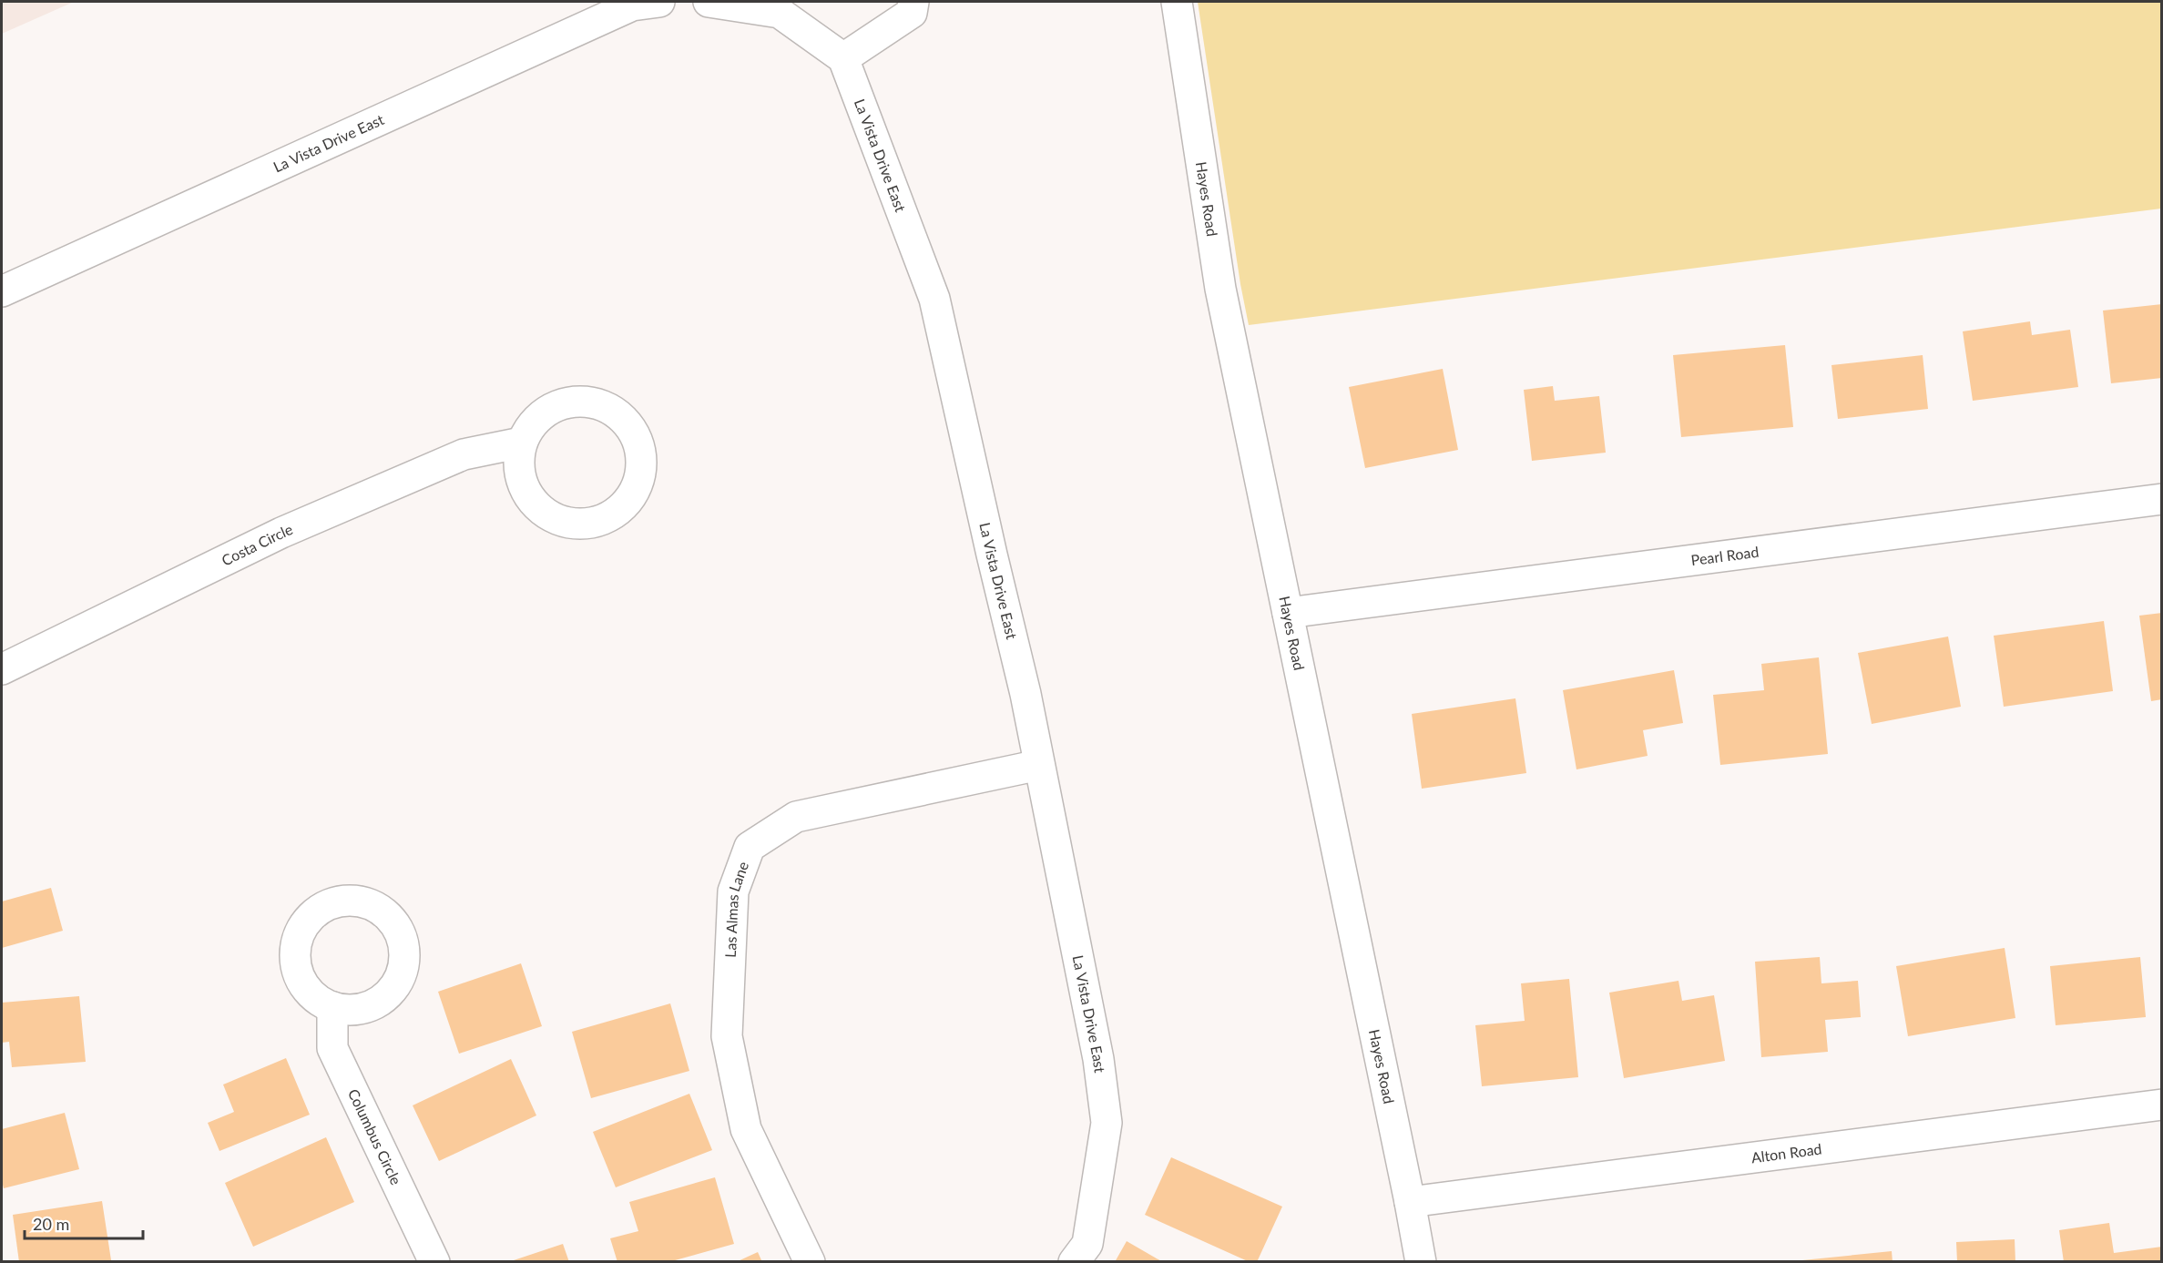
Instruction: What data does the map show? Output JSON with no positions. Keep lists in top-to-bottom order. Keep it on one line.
{"streets":{"street":["La Vista Drive East","Hayes Road","Costa Circle","Pearl Road","Las Almas Lane","Columbus Circle","Alton Road"]},"crossings":[["La Vista Drive East","Las Almas Lane"],["Hayes Road","Pearl Road"],["Hayes Road","Alton Road"]],"scale_bar":"20 m"}
